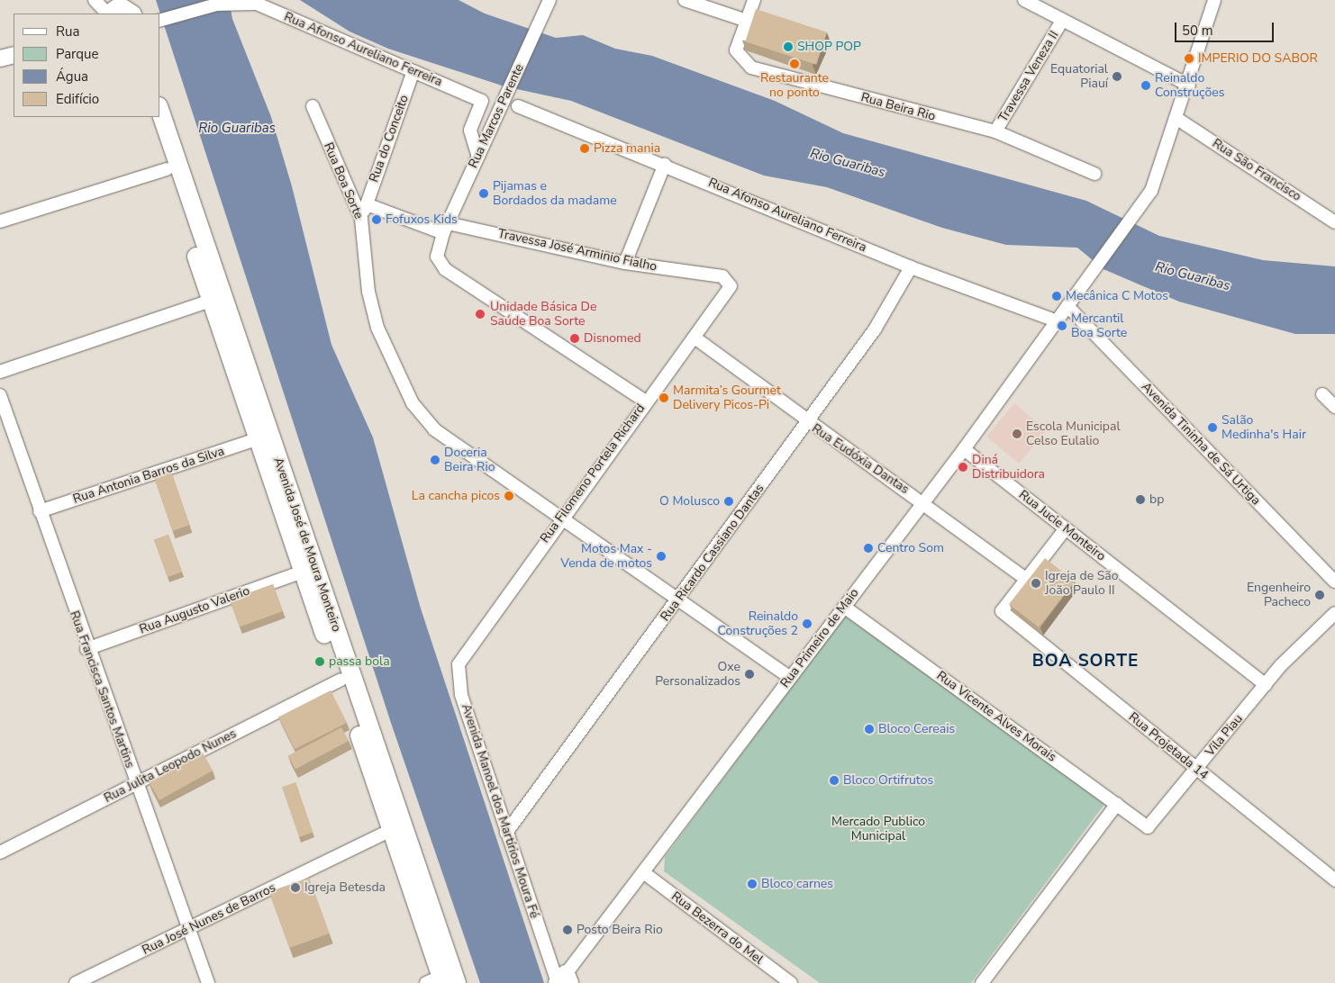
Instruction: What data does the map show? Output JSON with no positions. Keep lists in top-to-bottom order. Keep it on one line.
{"streets":{"main road":["Avenida José de Moura Monteiro"],"street":["Rua Afonso Aureliano Ferreira","Travessa Veneza II","Rua Beira Rio","Rua Marcos Parente","Rua do Conceito","Rua São Francisco","Rua Boa Sorte","Travessa José Arminio Fialho","Avenida Tininha de Sá Urtiga","Rua Eudóxia Dantas","Rua Filomeno Portela Richard","Rua Antonia Barros da Silva","Rua Jucie Monteiro","Rua Ricardo Cassiano Dantas","Rua Augusto Valerio","Rua Primeiro de Maio","Rua Francisca Santos Martins","Rua Vicente Alves Morais","Vila Piau","Rua Projetada 14","Rua Julita Leopodo Nunes","Avenida Manoel dos Martírios Moura Fé","Rua José Nunes de Barros","Rua Bezerra do Mel"]},"crossings":[["Rua Afonso Aureliano Ferreira","Rua Marcos Parente"],["Rua Afonso Aureliano Ferreira","Rua do Conceito"],["Rua Afonso Aureliano Ferreira","Rua Ricardo Cassiano Dantas"],["Rua Afonso Aureliano Ferreira","Rua Primeiro de Maio"],["Travessa Veneza II","Rua Beira Rio"],["Rua Marcos Parente","Travessa José Arminio Fialho"],["Rua Marcos Parente","Rua Filomeno Portela Richard"],["Rua do Conceito","Travessa José Arminio Fialho"],["Rua São Francisco","Rua Primeiro de Maio"],["Rua Boa Sorte","Rua Filomeno Portela Richard"],["Rua Boa Sorte","Rua Ricardo Cassiano Dantas"],["Rua Boa Sorte","Rua Primeiro de Maio"],["Travessa José Arminio Fialho","Rua Filomeno Portela Richard"],["Avenida Tininha de Sá Urtiga","Rua Primeiro de Maio"],["Rua Eudóxia Dantas","Rua Filomeno Portela Richard"],["Rua Eudóxia Dantas","Rua Ricardo Cassiano Dantas"],["Rua Eudóxia Dantas","Rua Primeiro de Maio"],["Rua Eudóxia Dantas","Rua Projetada 14"],["Rua Filomeno Portela Richard","Avenida Manoel dos Martírios Moura Fé"],["Rua Antonia Barros da Silva","Avenida José de Moura Monteiro"],["Rua Antonia Barros da Silva","Rua Francisca Santos Martins"],["Rua Jucie Monteiro","Rua Primeiro de Maio"],["Rua Jucie Monteiro","Vila Piau"],["Avenida José de Moura Monteiro","Rua Augusto Valerio"],["Avenida José de Moura Monteiro","Rua Julita Leopodo Nunes"],["Avenida José de Moura Monteiro","Rua José Nunes de Barros"],["Rua Ricardo Cassiano Dantas","Avenida Manoel dos Martírios Moura Fé"],["Rua Augusto Valerio","Rua Francisca Santos Martins"],["Rua Primeiro de Maio","Rua Vicente Alves Morais"],["Rua Primeiro de Maio","Avenida Manoel dos Martírios Moura Fé"],["Rua Primeiro de Maio","Rua Bezerra do Mel"],["Rua Francisca Santos Martins","Rua Julita Leopodo Nunes"],["Rua Francisca Santos Martins","Rua José Nunes de Barros"],["Rua Vicente Alves Morais","Vila Piau"],["Vila Piau","Rua Projetada 14"]],"districts":["BOA SORTE"],"water":["Rio Guaribas"],"parks":["Mercado Publico Municipal"],"places":["SHOP POP","IMPERIO DO SABOR","Restaurante no ponto","Equatorial Piauí","Reinaldo Construções","Pizza mania","Pijamas e Bordados da madame","Fofuxos Kids","Mecânica C Motos","Unidade Básica De Saúde Boa Sorte","Mercantil Boa Sorte","Disnomed","Marmita’s Gourmet Delivery Picos-Pi","Salão Medinha's Hair","Escola Municipal Celso Eulalio","Doceria Beira Rio","Diná Distribuidora","La cancha picos","bp","O Molusco","Centro Som","Motos Max - Venda de motos","Igreja de São João Paulo II","Engenheiro Pacheco","Reinaldo Construções 2","passa bola","Oxe Personalizados","Bloco Cereais","Bloco Ortifrutos","Bloco carnes","Igreja Betesda","Posto Beira Rio"],"legend":["Rua","Parque","Água","Edifício"],"scale_bar":"50 m"}
